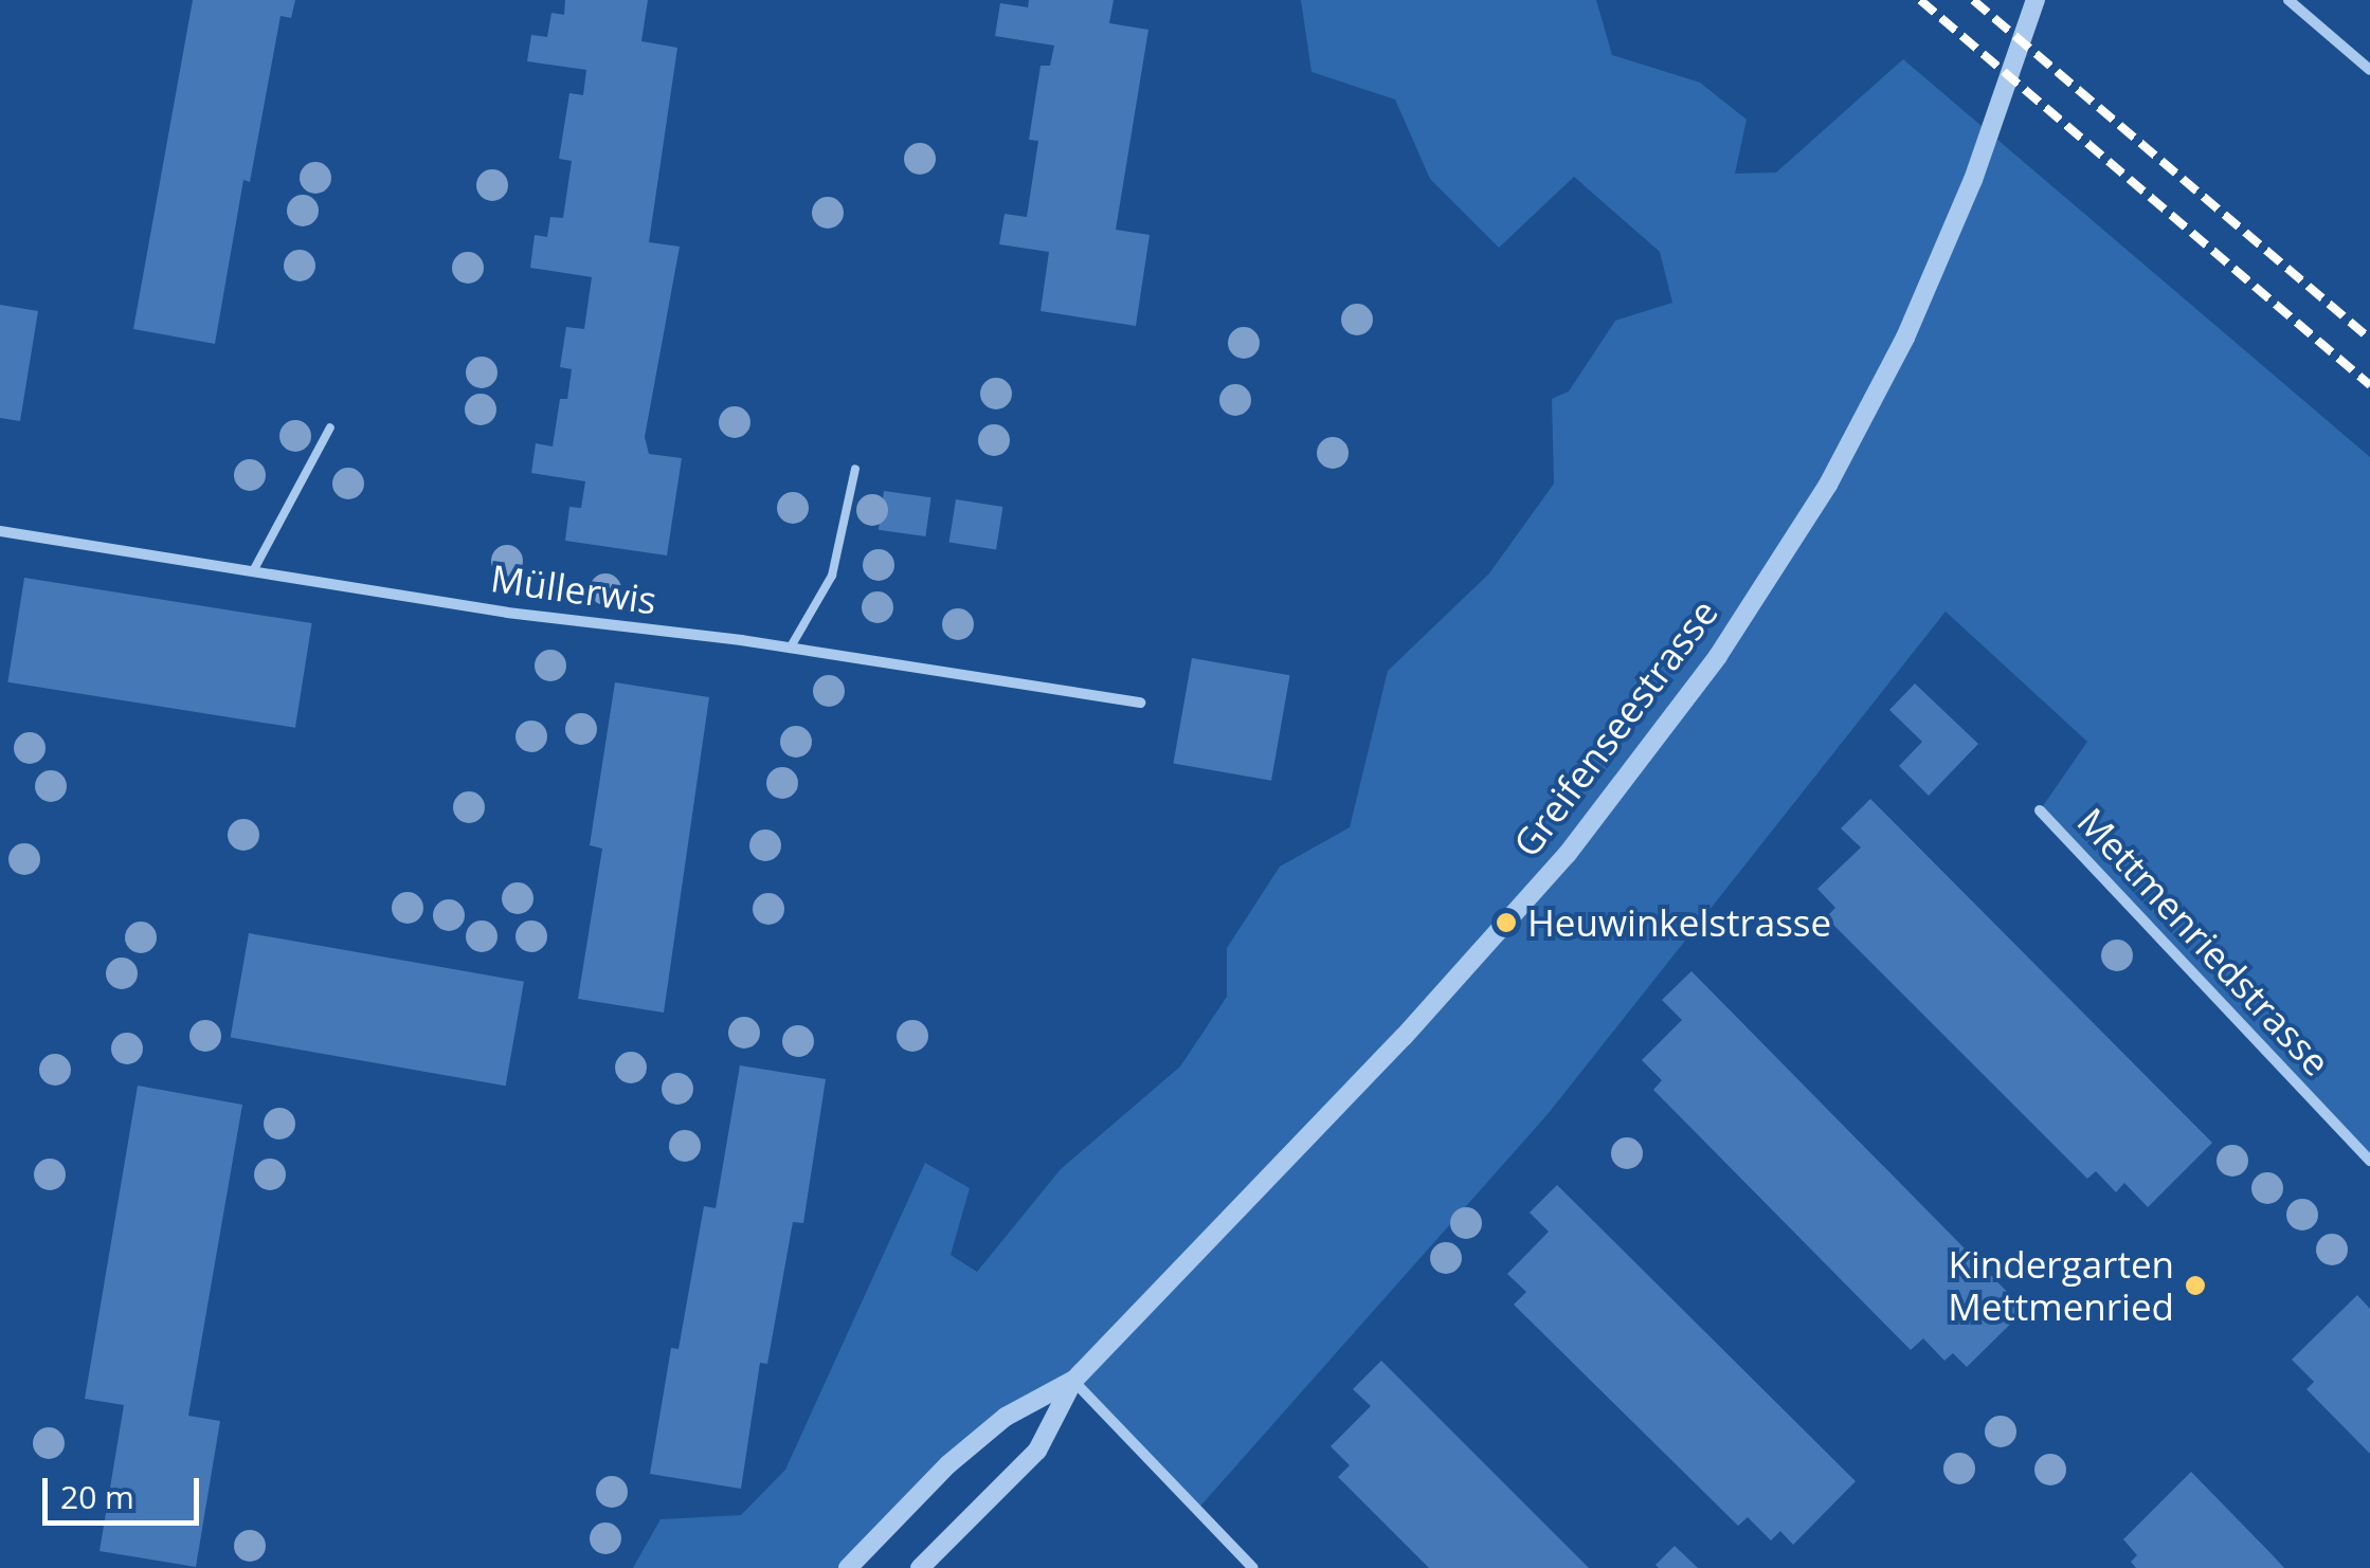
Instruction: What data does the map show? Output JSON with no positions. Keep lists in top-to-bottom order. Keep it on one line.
{"streets":{"street":["Müllerwis","Greifenseestrasse","Mettmenriedstrasse"]},"places":["Heuwinkelstrasse","Kindergarten Mettmenried"],"scale_bar":"20 m"}
